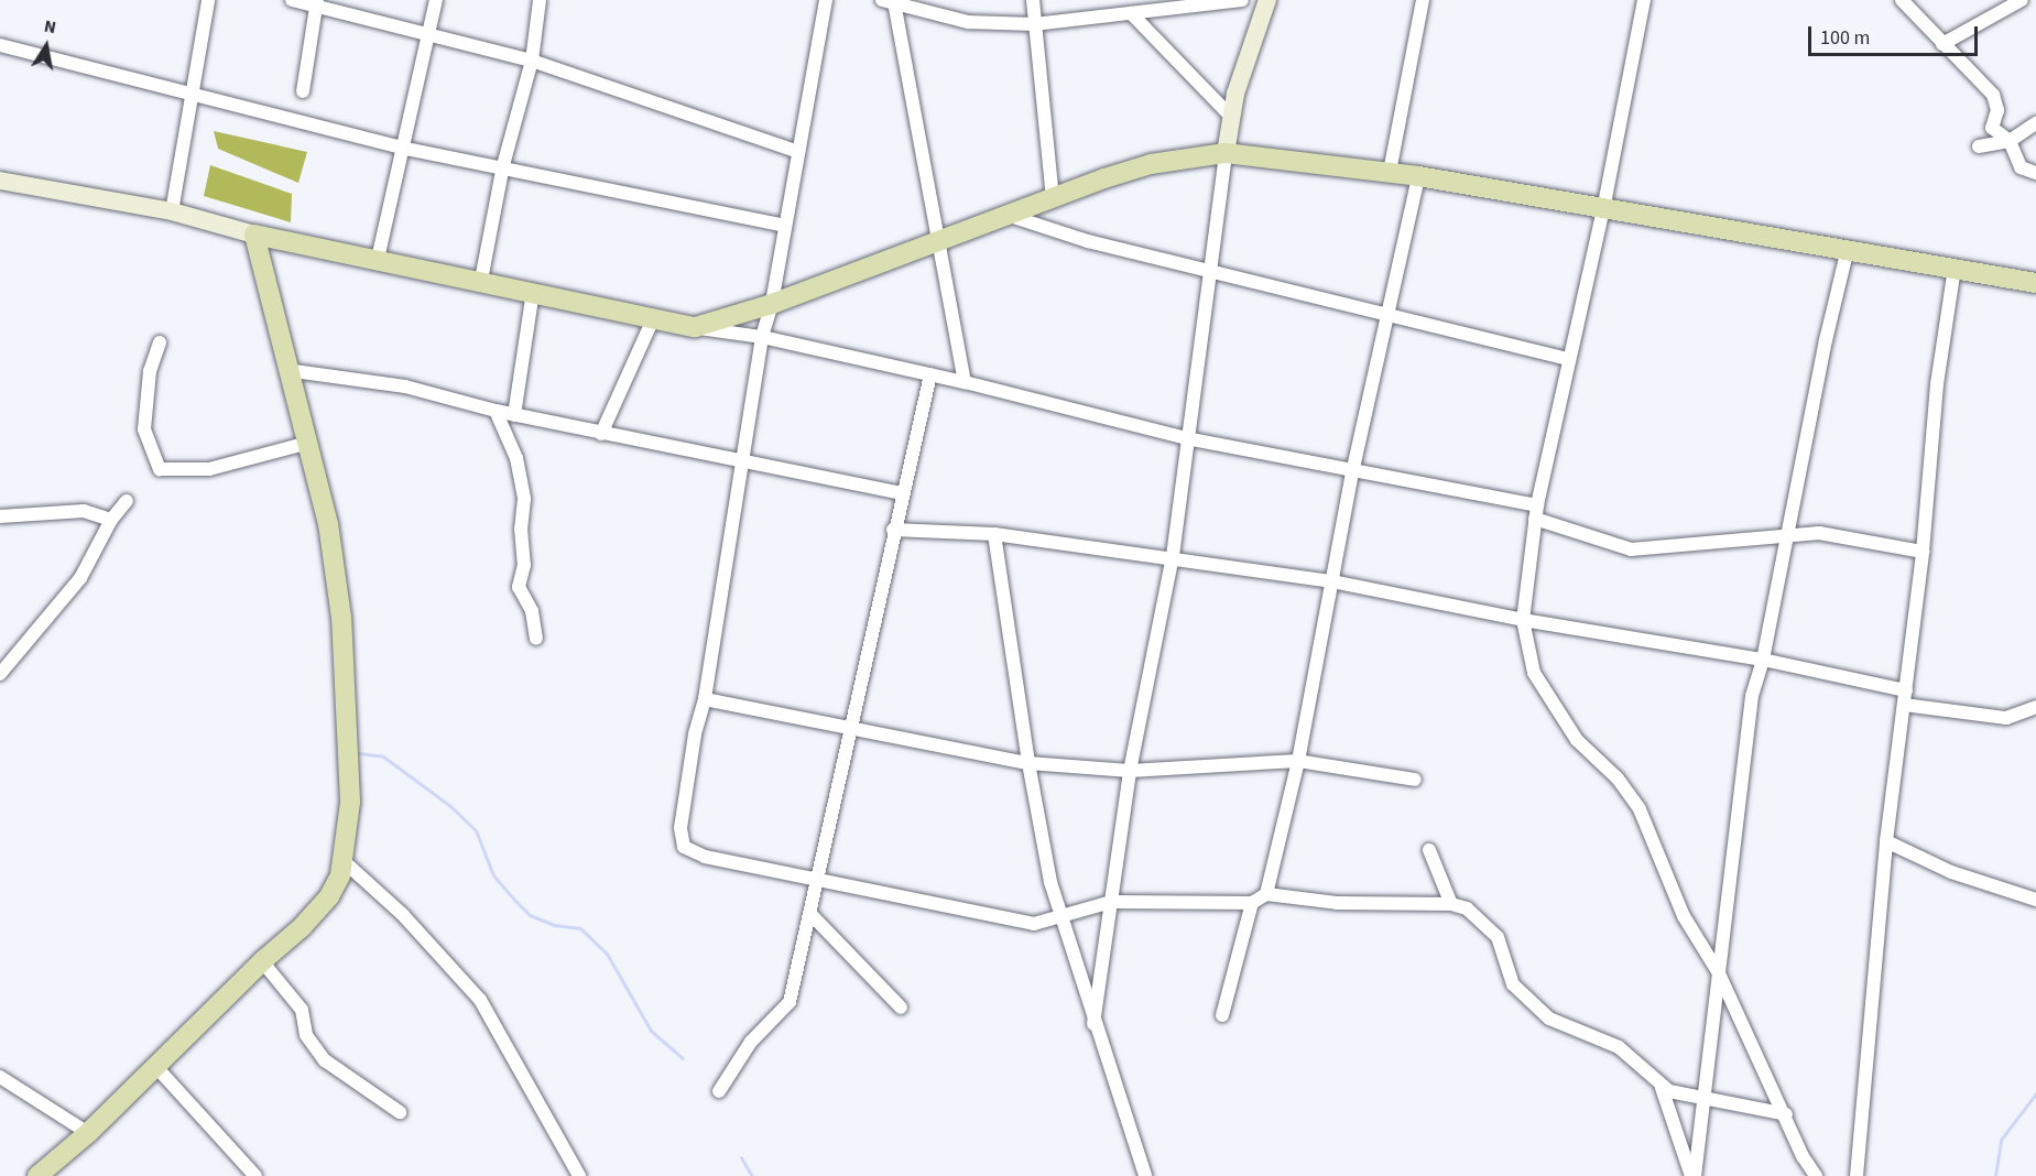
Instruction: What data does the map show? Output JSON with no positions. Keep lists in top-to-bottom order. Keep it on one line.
{"scale_bar":"100 m","north":"top"}
